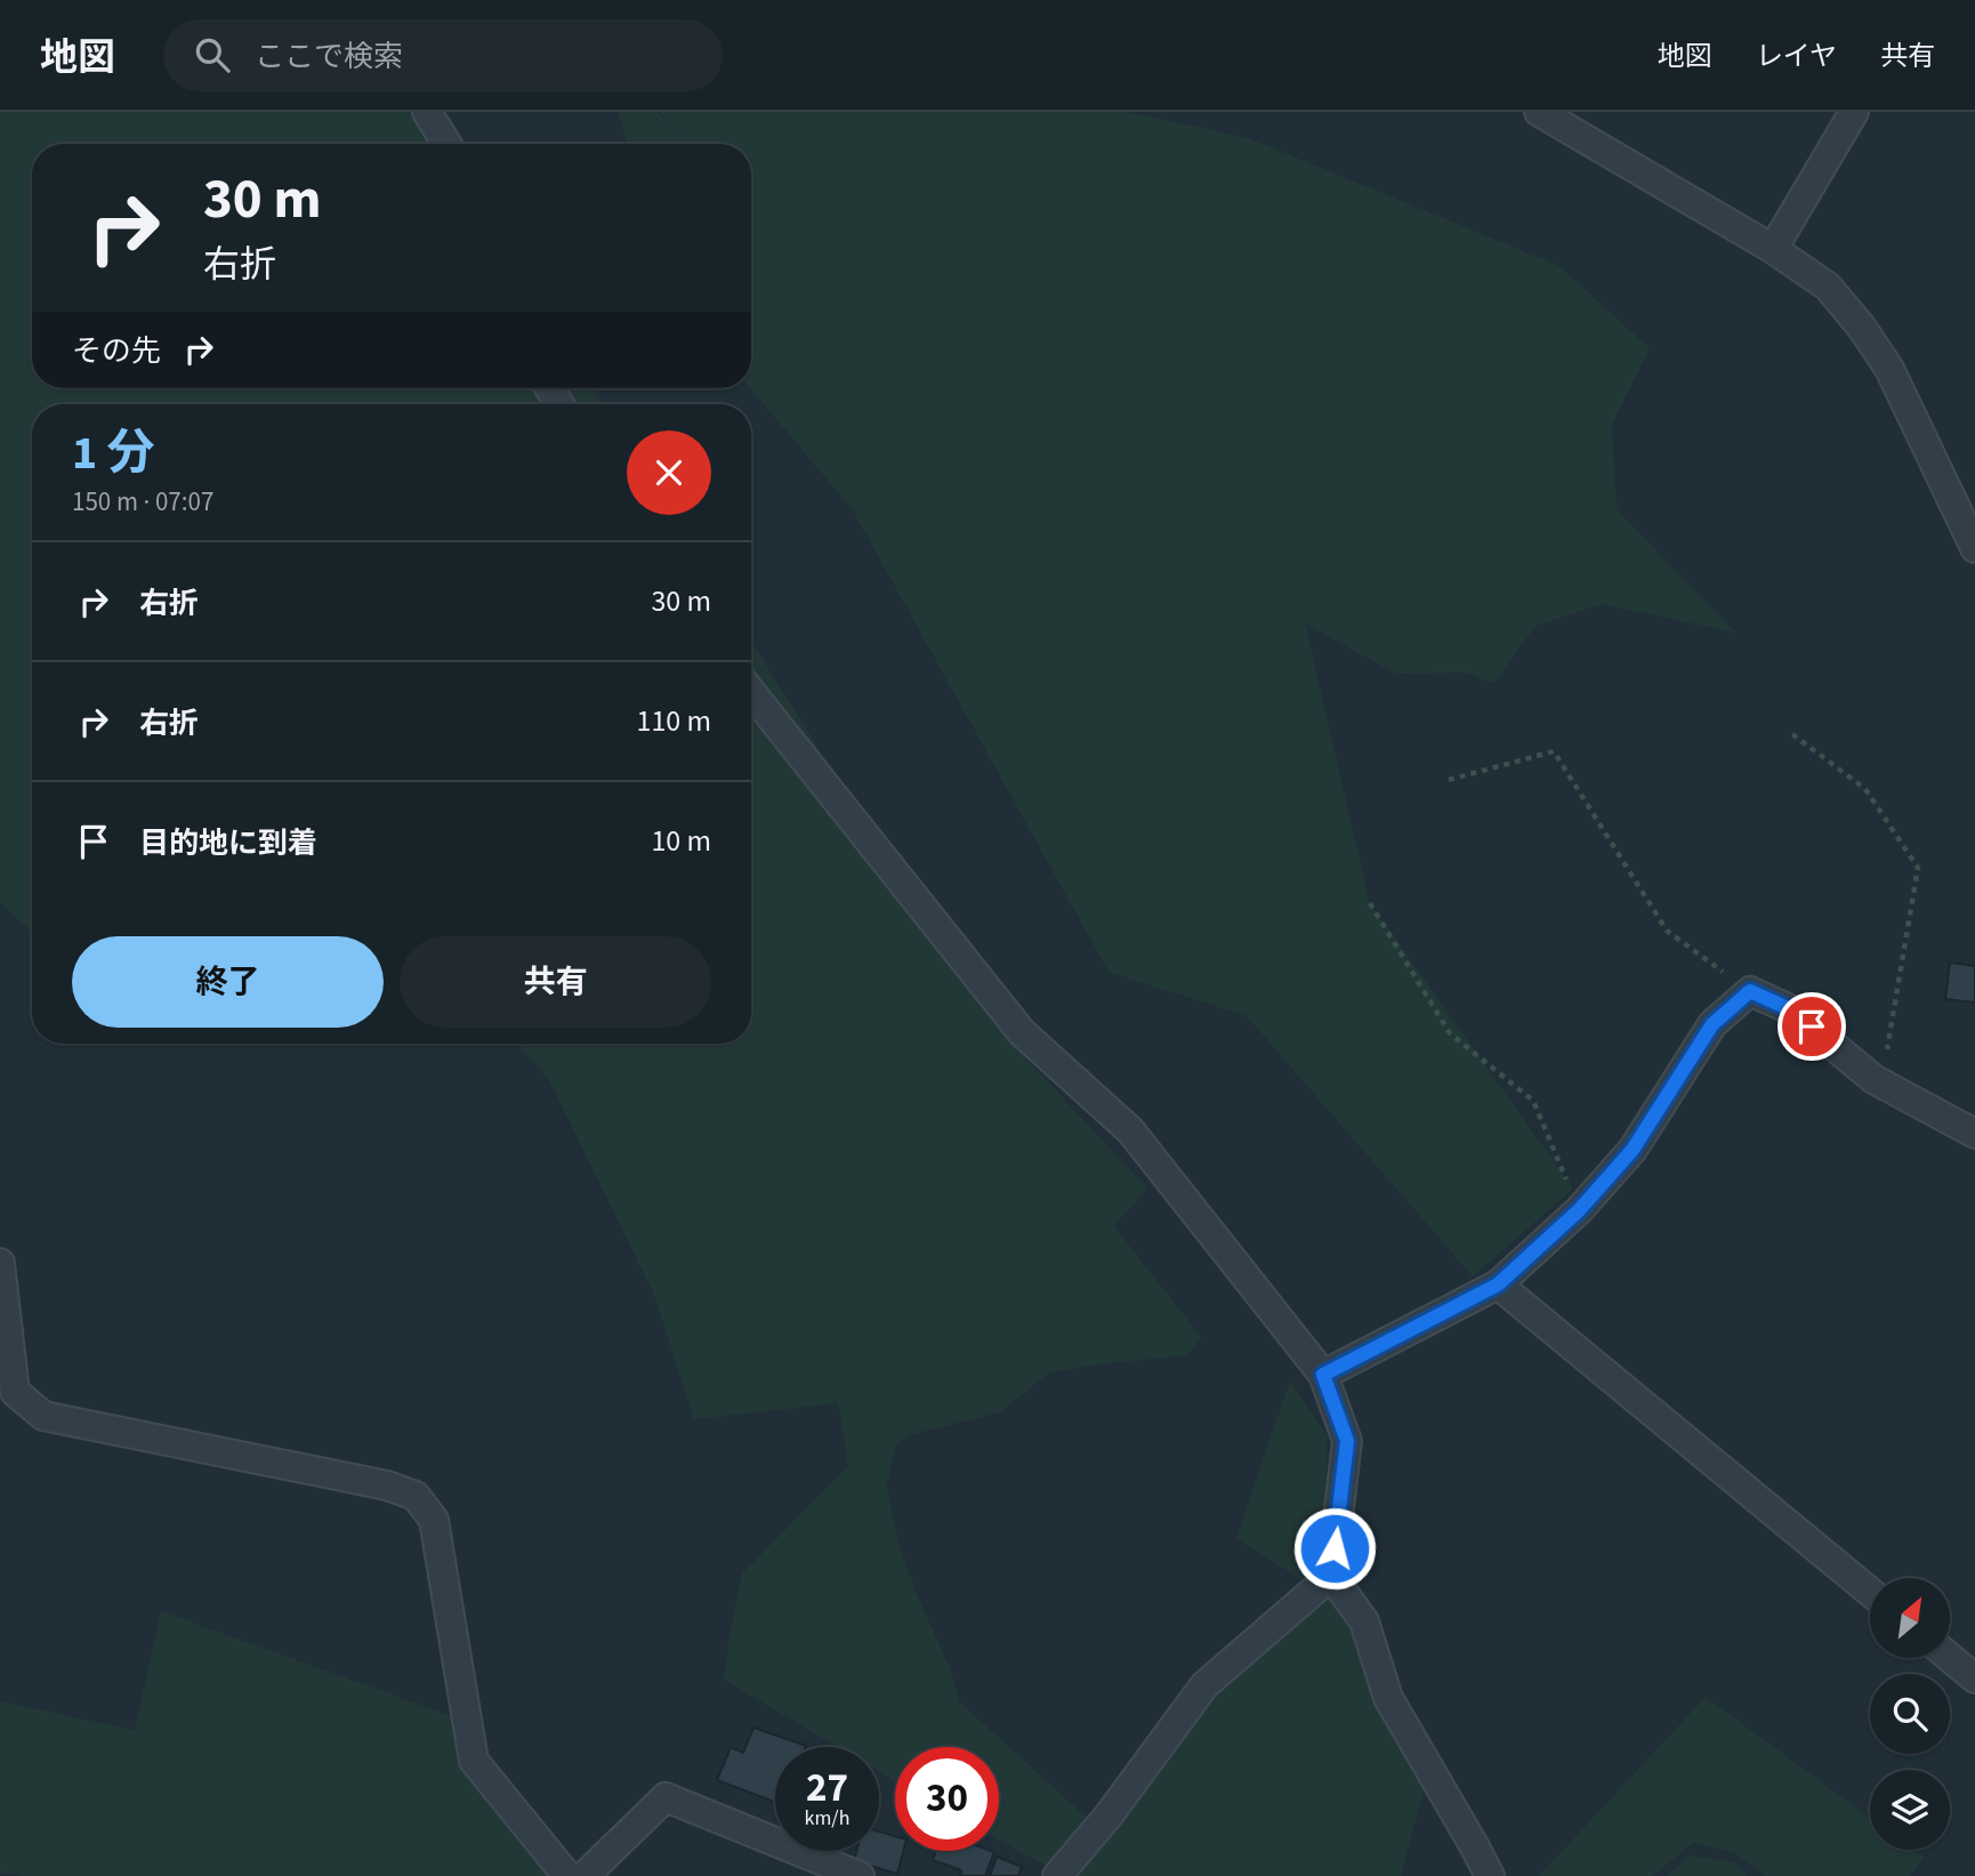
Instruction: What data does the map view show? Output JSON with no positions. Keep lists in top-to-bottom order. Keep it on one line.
{"north":"top right","page":{"header":"地図","search":"ここで検索","nav":["地図","レイヤ","共有"],"turn":["30 m","右折"],"then":"その先","heading":["1 分","150 m · 07:07"],"list":[{"name":"右折","value":"30 m"},{"name":"右折","value":"110 m"},{"name":"目的地に到着","value":"10 m"}],"buttons":["終了","共有"],"speed":"27 km/h","limit":"30"}}
